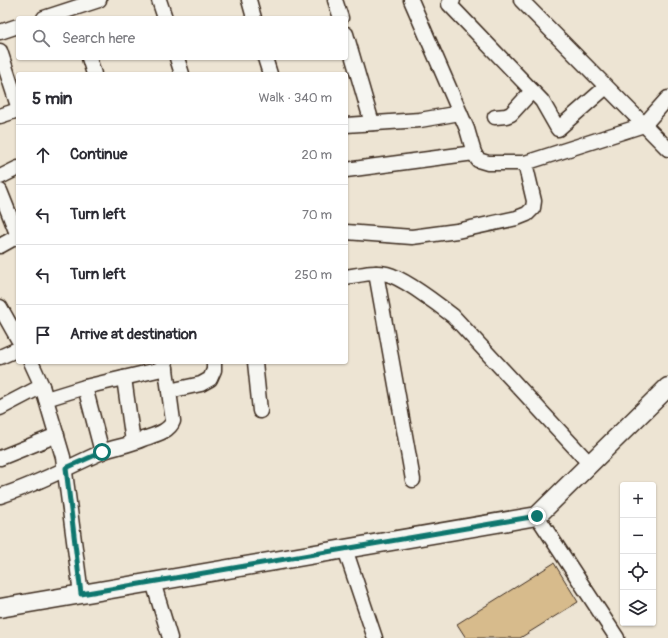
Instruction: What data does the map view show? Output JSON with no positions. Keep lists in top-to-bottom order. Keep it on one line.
{"page":{"search":"Search here","heading":["5 min","Walk · 340 m"],"list":[["Continue","20 m"],["Turn left","70 m"],["Turn left","250 m"],"Arrive at destination"],"map_buttons":["+","−"]}}
